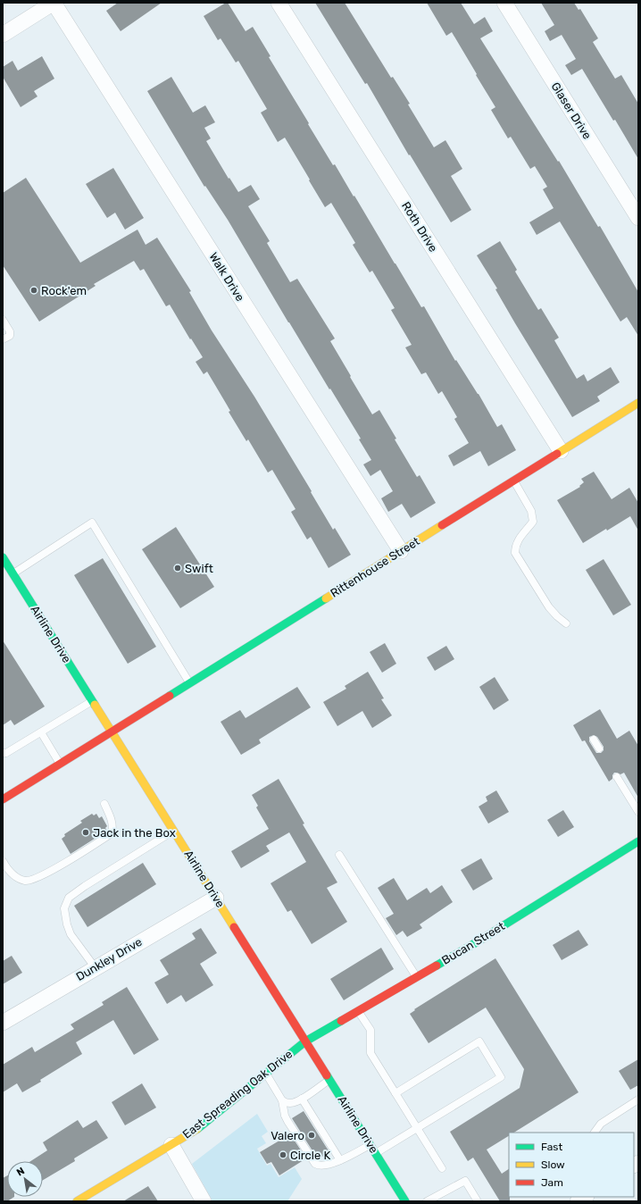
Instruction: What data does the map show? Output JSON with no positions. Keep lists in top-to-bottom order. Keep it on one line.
{"streets":{"street":["Glaser Drive","Roth Drive","Walk Drive","Rittenhouse Street","Airline Drive","Bucan Street","Dunkley Drive","East Spreading Oak Drive"]},"crossings":[["Roth Drive","Rittenhouse Street"],["Walk Drive","Rittenhouse Street"],["Rittenhouse Street","Airline Drive"],["Airline Drive","Bucan Street"],["Airline Drive","Dunkley Drive"],["Airline Drive","East Spreading Oak Drive"],["Bucan Street","East Spreading Oak Drive"]],"places":["Rock'em","Swift","Jack in the Box","Valero","Circle K"],"legend":["Fast","Slow","Jam"],"north":"top left"}
